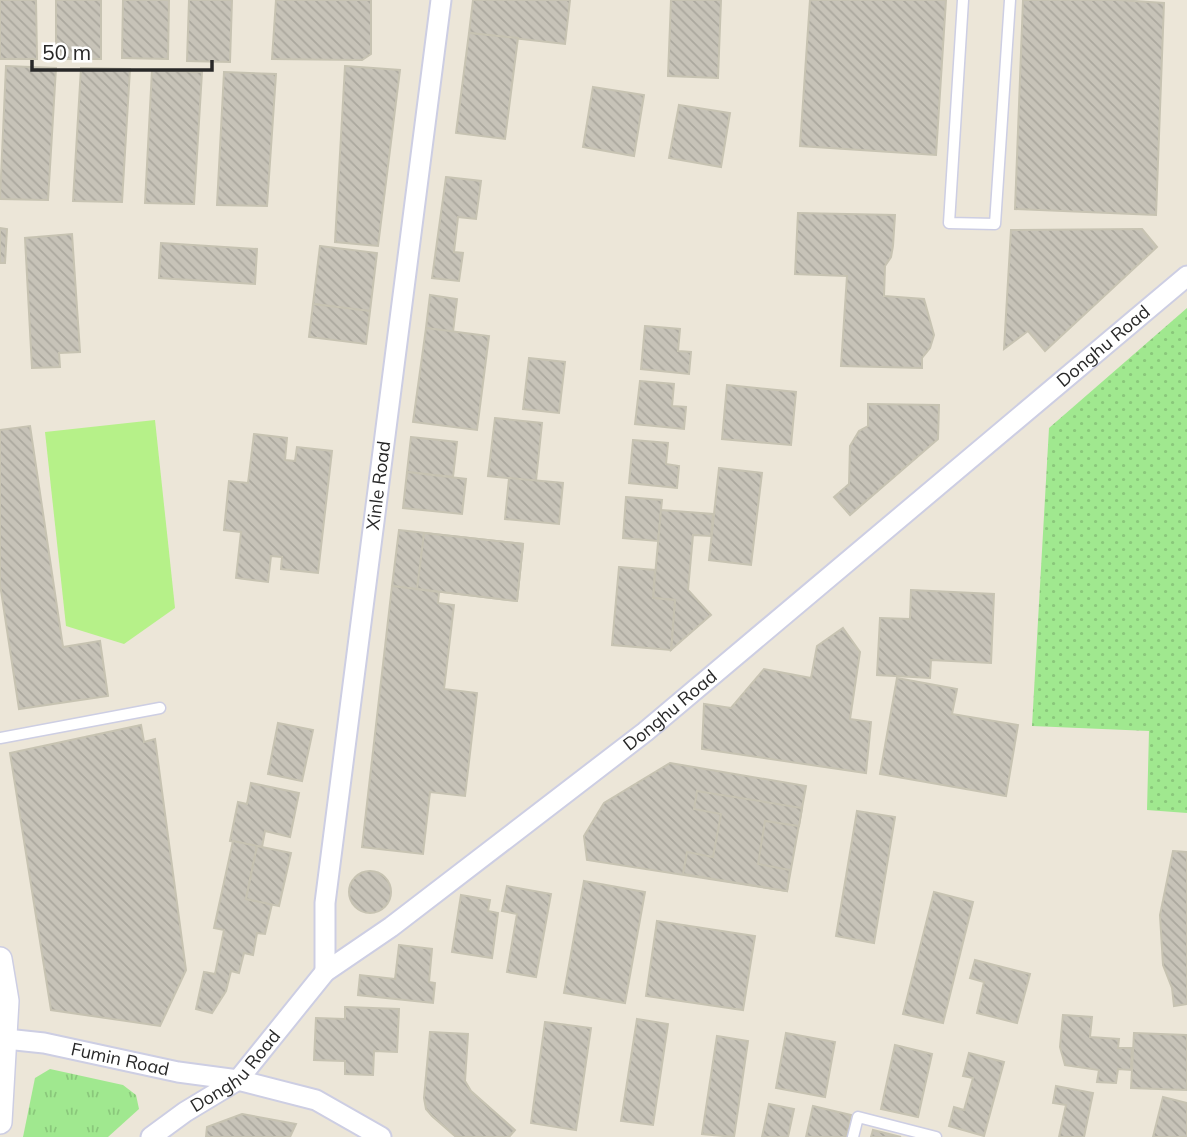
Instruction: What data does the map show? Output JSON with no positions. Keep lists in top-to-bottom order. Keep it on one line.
{"streets":{"street":["Donghu Road","Xinle Road","Fumin Road"]},"crossings":[["Donghu Road","Xinle Road"],["Donghu Road","Fumin Road"]],"scale_bar":"50 m"}
